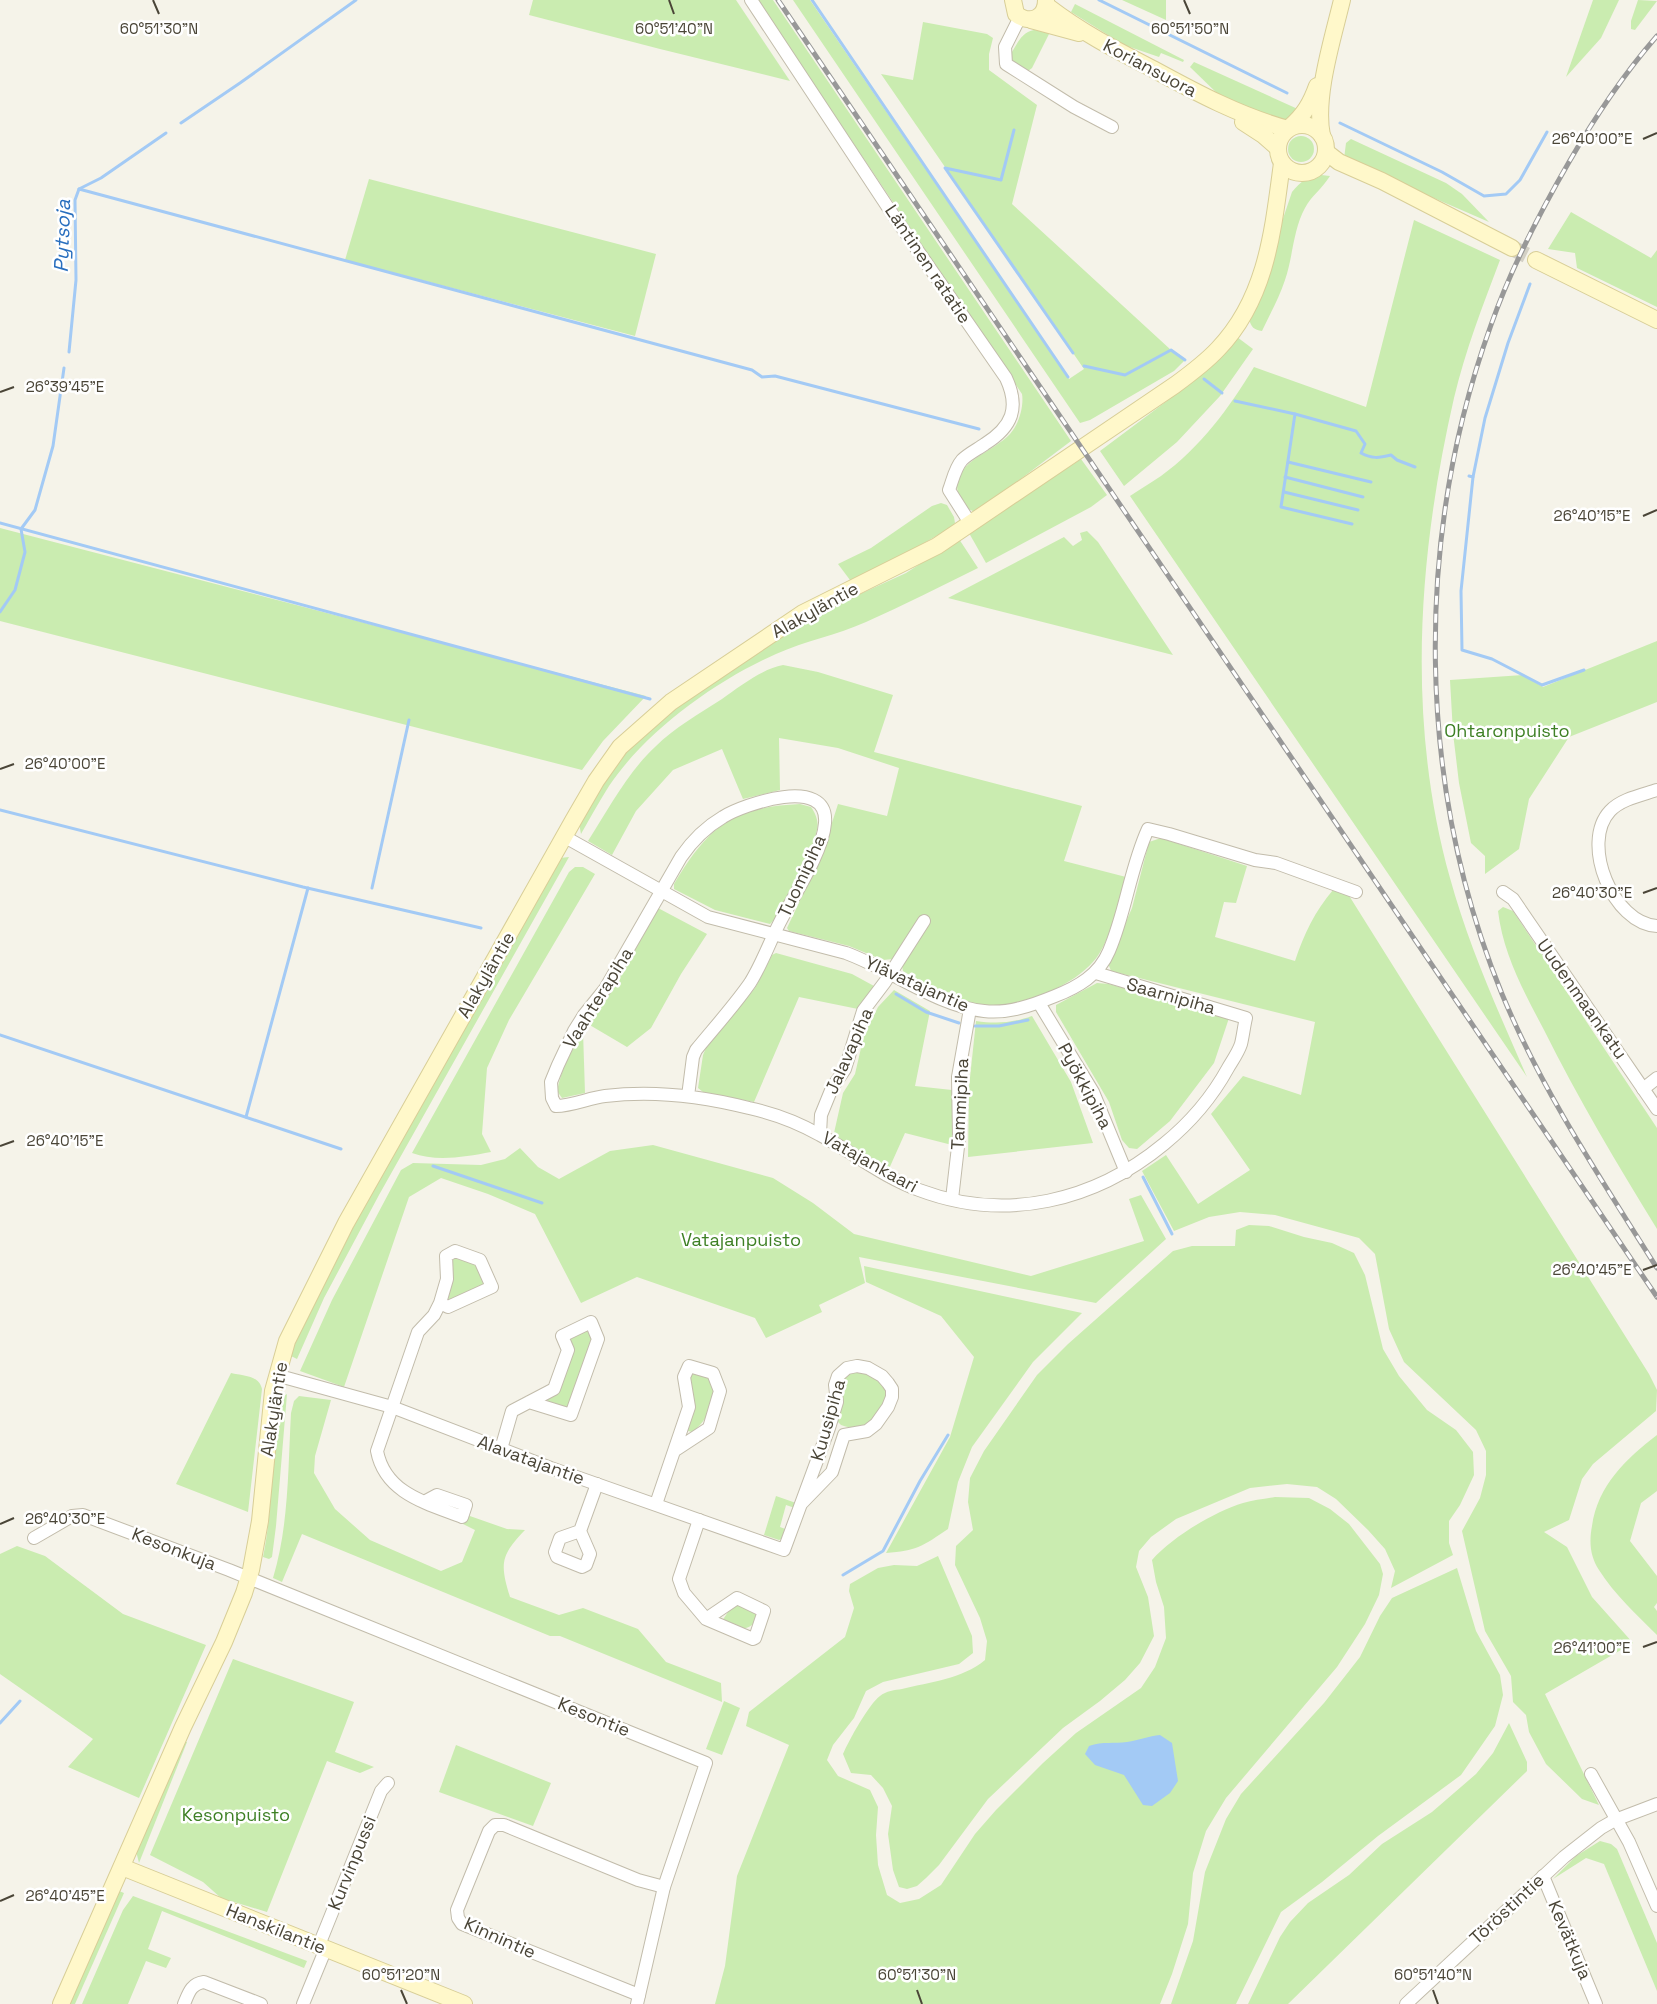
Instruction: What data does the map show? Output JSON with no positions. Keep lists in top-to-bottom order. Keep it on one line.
{"streets":{"street":["Koriansuora","Läntinen ratatie","Alakyläntie","Tuomipiha","Ylävatajantie","Saarnipiha","Vaahterapiha","Uudenmaankatu","Jalavapiha","Pyökkipiha","Tammipiha","Vatajankaari","Kuusipiha","Alavatajantie","Kesonkuja","Kesontie","Kurvinpussi","Töröstintie","Hanskilantie","Kinnintie","Kevätkuja"]},"crossings":[["Koriansuora","Alakyläntie"],["Läntinen ratatie","Alakyläntie"],["Alakyläntie","Ylävatajantie"],["Alakyläntie","Alavatajantie"],["Alakyläntie","Kesonkuja"],["Alakyläntie","Kesontie"],["Alakyläntie","Hanskilantie"],["Tuomipiha","Ylävatajantie"],["Tuomipiha","Vaahterapiha"],["Tuomipiha","Vatajankaari"],["Ylävatajantie","Saarnipiha"],["Ylävatajantie","Vaahterapiha"],["Ylävatajantie","Jalavapiha"],["Ylävatajantie","Pyökkipiha"],["Ylävatajantie","Tammipiha"],["Saarnipiha","Vatajankaari"],["Vaahterapiha","Vatajankaari"],["Jalavapiha","Vatajankaari"],["Pyökkipiha","Vatajankaari"],["Tammipiha","Vatajankaari"],["Kuusipiha","Alavatajantie"],["Kesonkuja","Kesontie"],["Kesontie","Kinnintie"],["Kurvinpussi","Hanskilantie"],["Töröstintie","Kevätkuja"]],"water":["Pytsoja"],"parks":["Ohtaronpuisto","Vatajanpuisto","Kesonpuisto"],"coordinates":["60°51'50\"N","60°51'30\"N","60°51'40\"N","26°40'00\"E","26°39'45\"E","26°40'15\"E","26°40'30\"E","26°40'45\"E","26°41'00\"E","60°51'20\"N"]}
